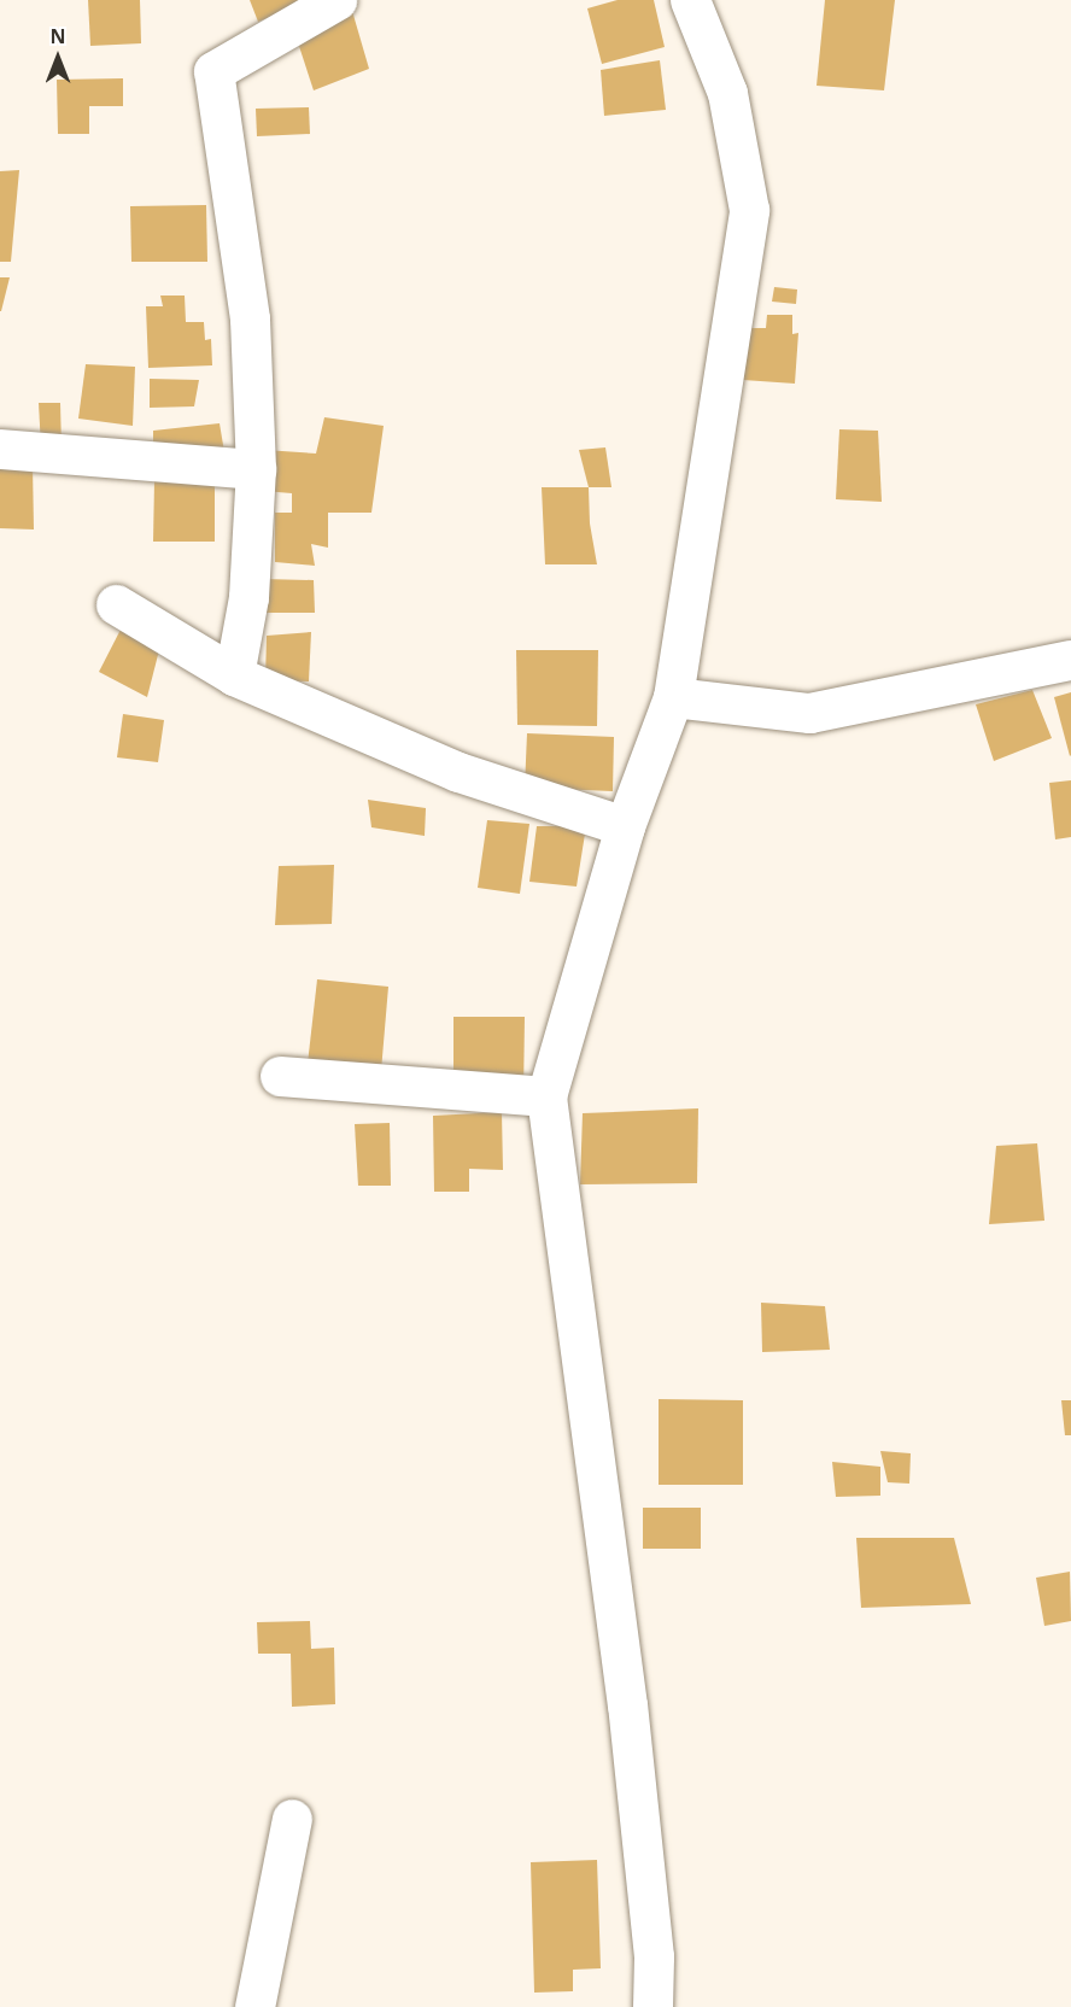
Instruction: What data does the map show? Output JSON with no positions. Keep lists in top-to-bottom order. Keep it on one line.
{"north":"top"}
